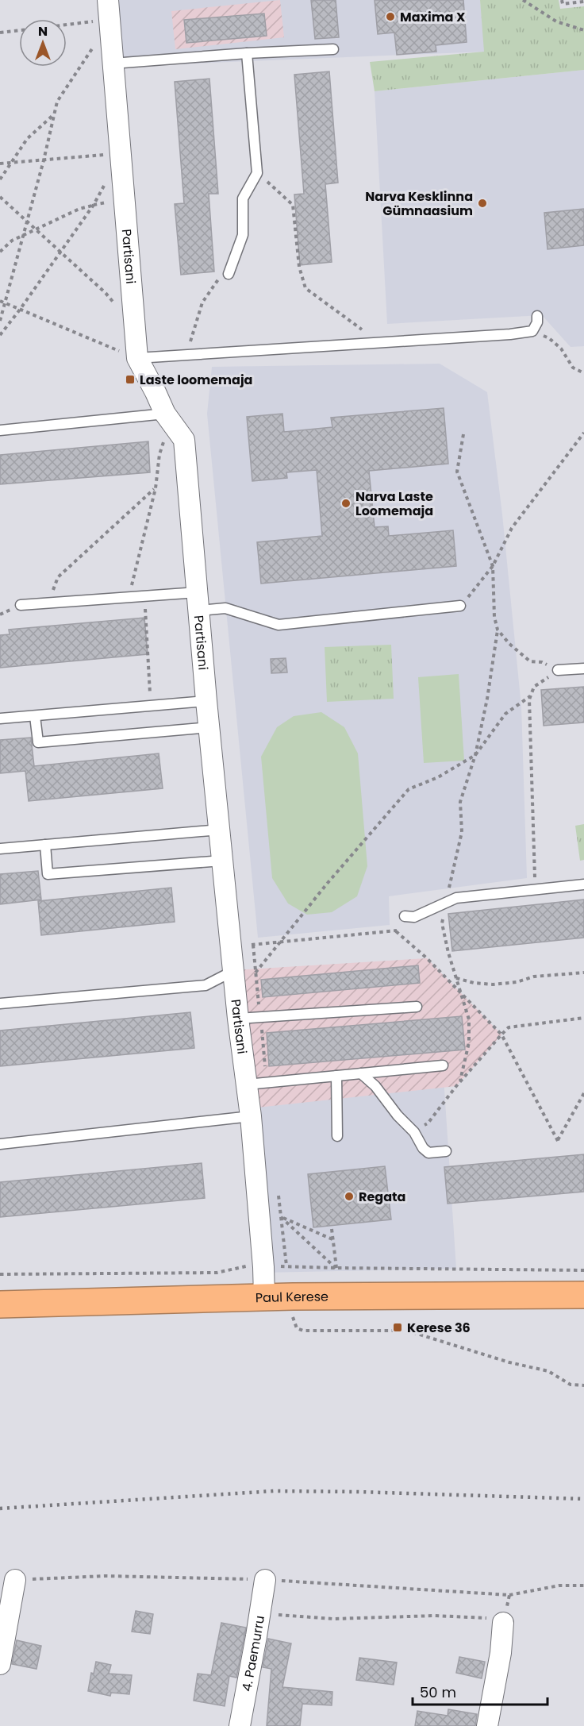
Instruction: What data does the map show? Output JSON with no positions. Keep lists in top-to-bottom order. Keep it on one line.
{"streets":{"highway":["Paul Kerese"],"street":["Partisani","4. Paemurru"]},"crossings":[["Partisani","Paul Kerese"]],"places":{"other":["Maxima X","Narva Kesklinna Gümnaasium","Narva Laste Loomemaja","Regata"],"transit":["Laste loomemaja","Kerese 36"]},"scale_bar":"50 m","north":"top"}
